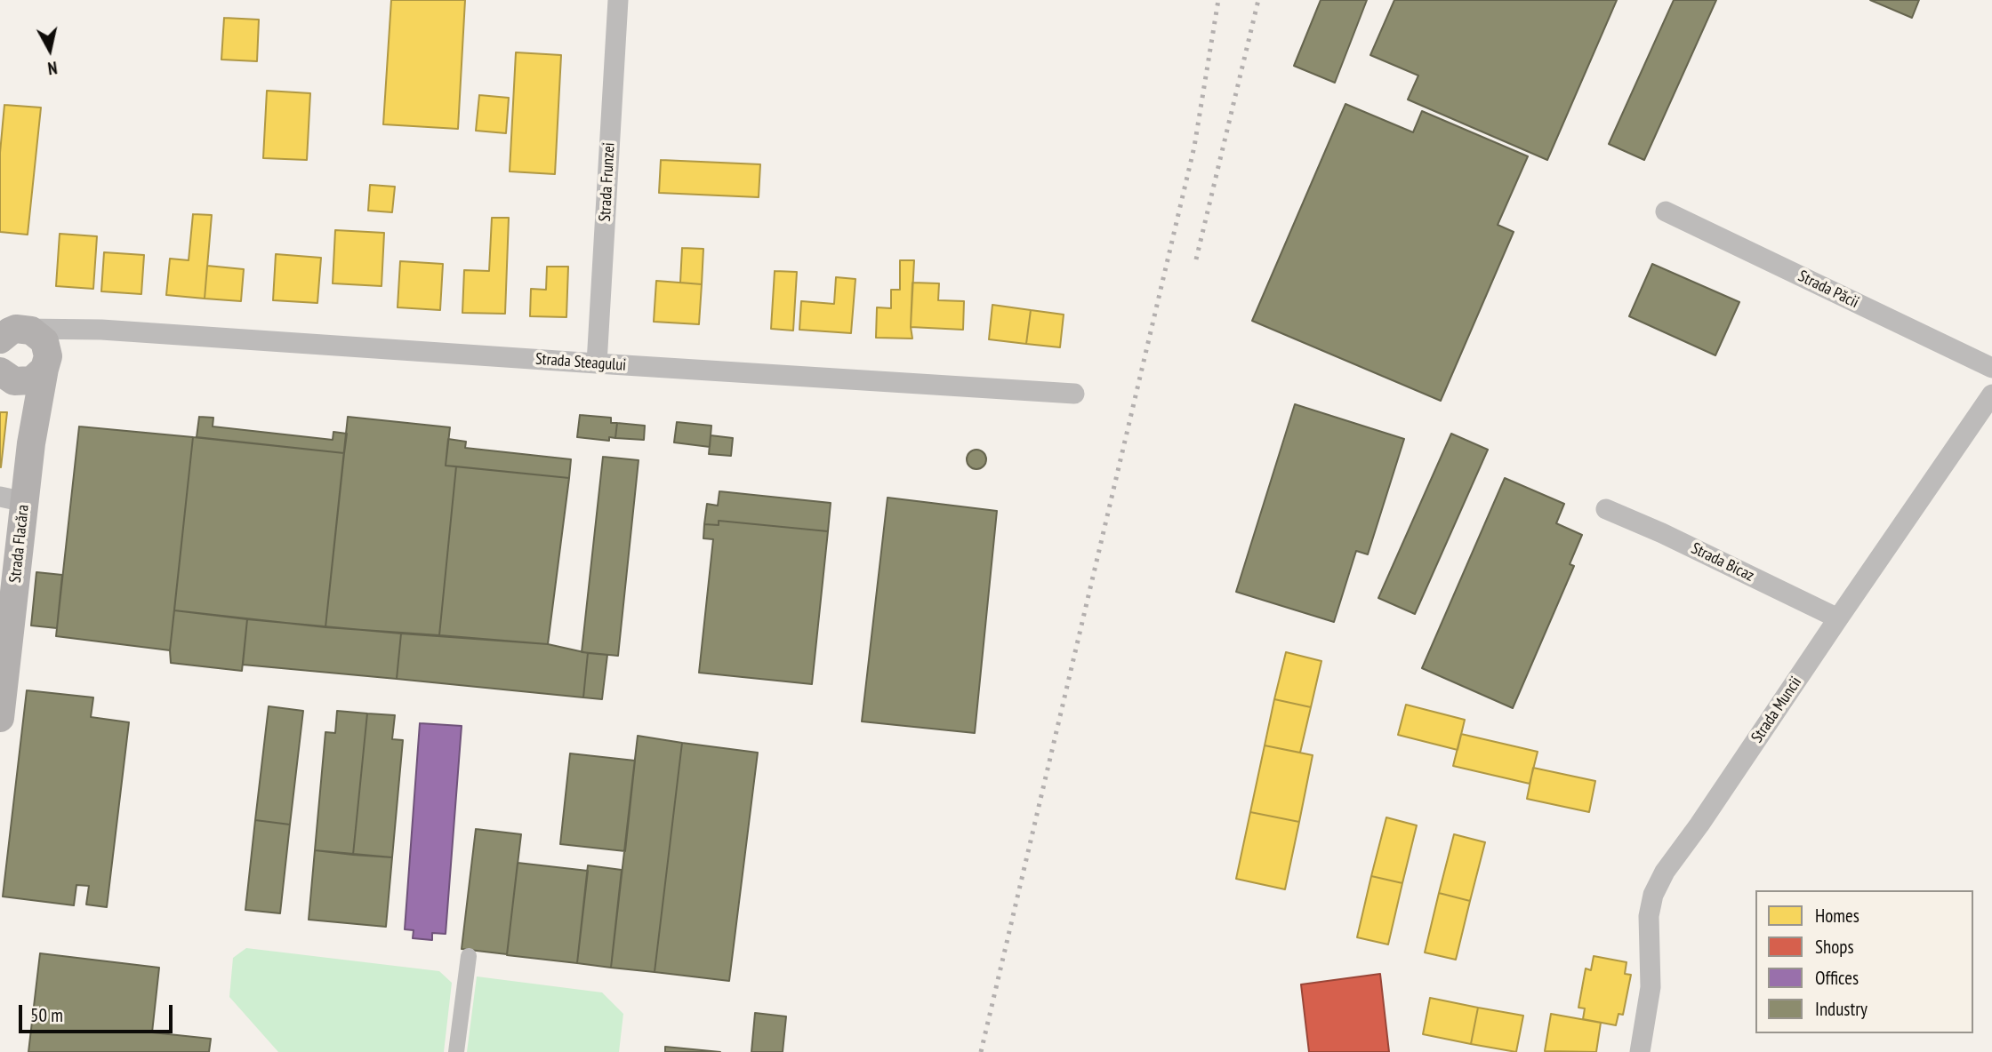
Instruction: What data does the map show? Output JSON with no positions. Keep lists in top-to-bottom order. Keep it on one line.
{"streets":{"main road":["Strada Flacăra"],"street":["Strada Frunzei","Strada Păcii","Strada Steagului","Strada Bicaz","Strada Muncii"]},"crossings":[["Strada Frunzei","Strada Steagului"],["Strada Steagului","Strada Flacăra"],["Strada Bicaz","Strada Muncii"]],"legend":["Homes","Shops","Offices","Industry"],"scale_bar":"50 m","north":"bottom"}
